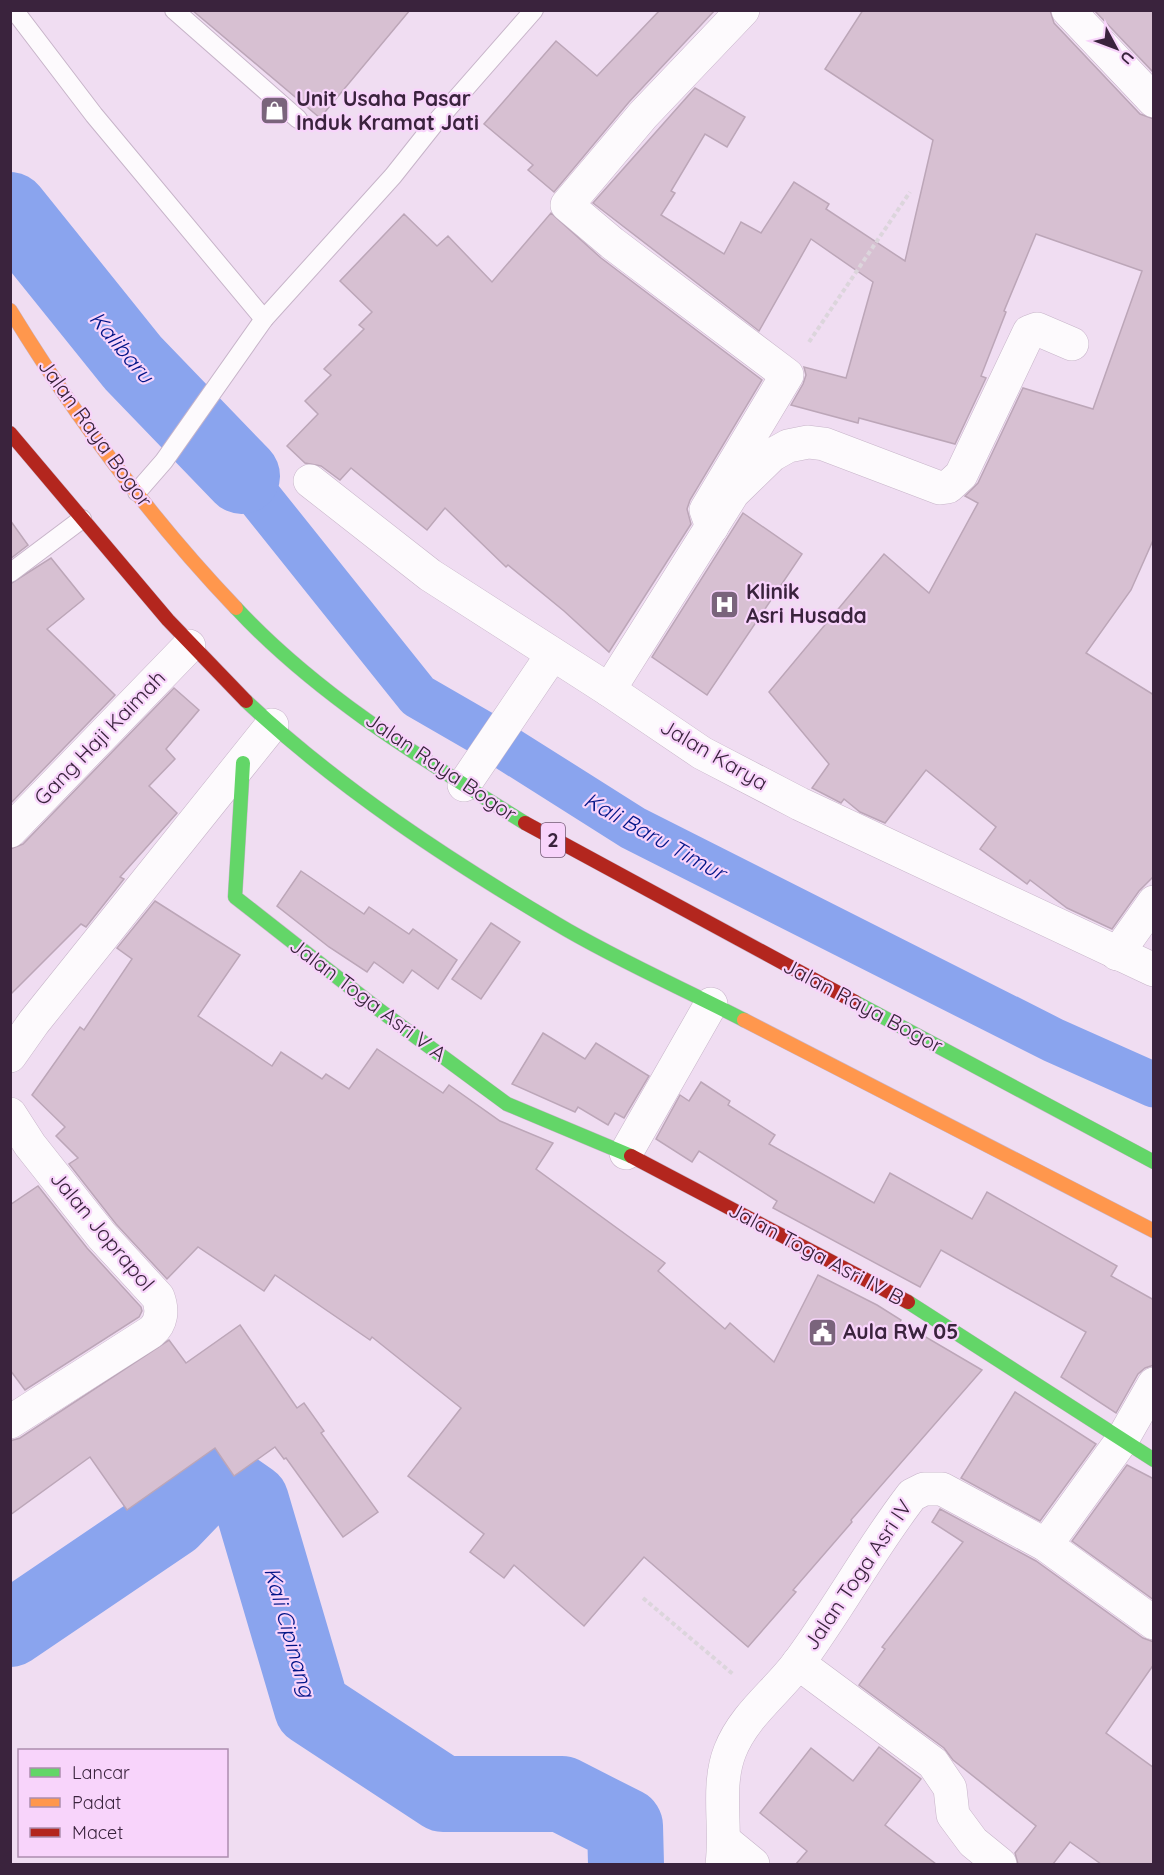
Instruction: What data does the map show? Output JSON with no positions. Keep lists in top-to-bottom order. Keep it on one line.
{"streets":{"main road":["Jalan Raya Bogor","2","Jalan Toga Asri V A","Jalan Toga Asri IV B"],"street":["Gang Haji Kaimah","Jalan Karya","Jalan Joprapol","Jalan Toga Asri IV"]},"crossings":[["Jalan Toga Asri V A","Jalan Toga Asri IV B"]],"water":["Kalibaru","Kali Baru Timur","Kali Cipinang"],"places":{"shop":["Unit Usaha Pasar Induk Kramat Jati"],"hospital":["Klinik Asri Husada"],"public building":["Aula RW 05"]},"legend":["Lancar","Padat","Macet"],"north":"bottom right"}
